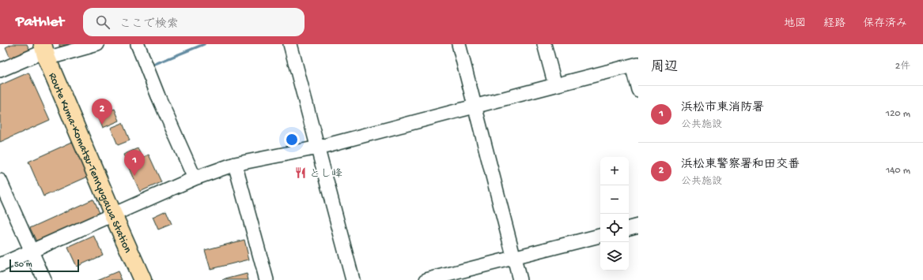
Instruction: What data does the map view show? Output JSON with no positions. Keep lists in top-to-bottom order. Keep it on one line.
{"streets":{"main road":["Route Kuma-Komatsu-Tenryugawa Station"]},"places":{"restaurant":["とし峰"]},"scale_bar":"50 m","page":{"header":"Pathlet","search":"ここで検索","nav":["地図","経路","保存済み"],"heading":["周辺","2件"],"list":[{"mark":"1","name":"浜松市東消防署","note":"公共施設","value":"120 m"},{"mark":"2","name":"浜松東警察署和田交番","note":"公共施設","value":"140 m"}],"pins":["2","1"],"map_buttons":["+","−"],"scale":"50 m"}}
